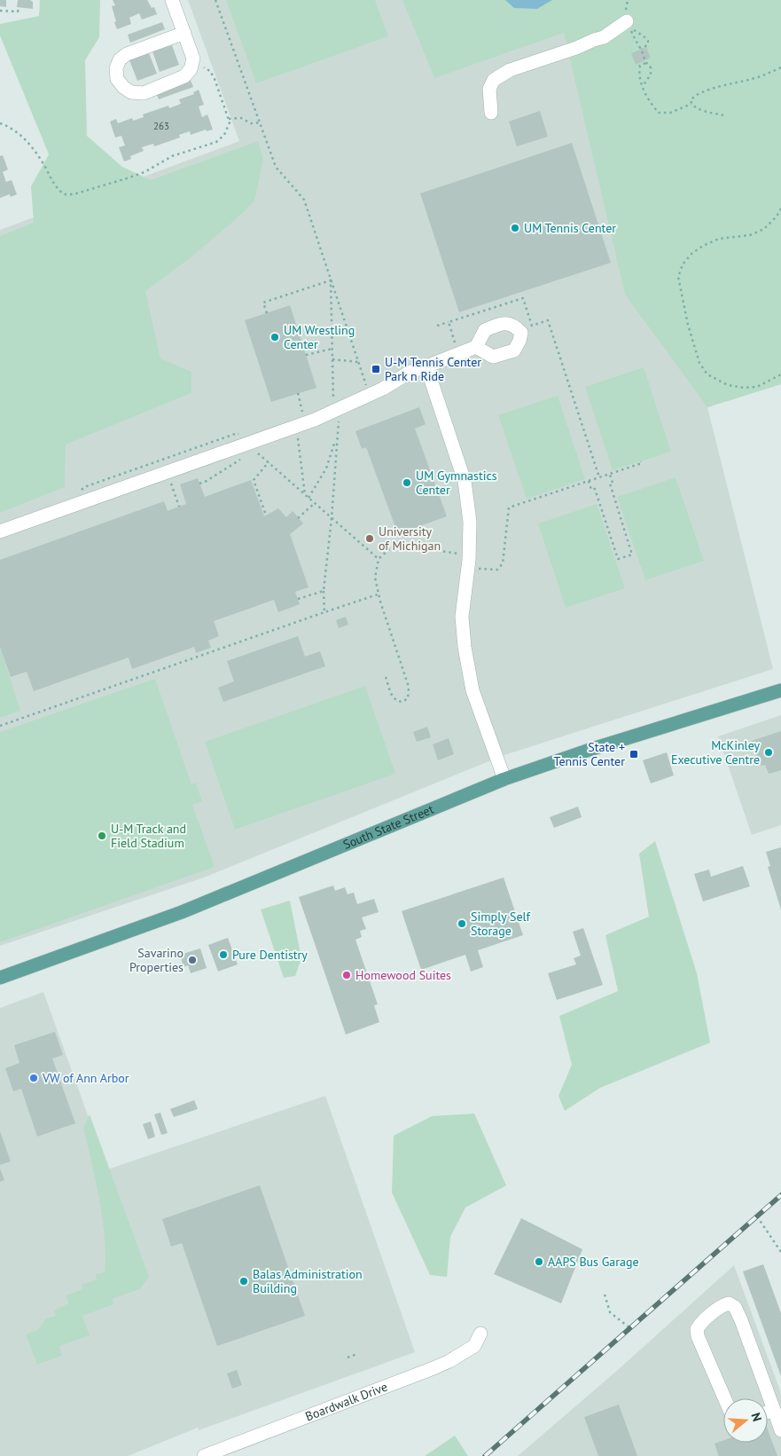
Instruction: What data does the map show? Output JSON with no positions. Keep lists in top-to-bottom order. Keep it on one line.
{"streets":{"main road":["South State Street"],"street":["Boardwalk Drive"]},"places":{"other":["UM Tennis Center","UM Wrestling Center","UM Gymnastics Center","University of Michigan","McKinley Executive Centre","U-M Track and Field Stadium","Simply Self Storage","Pure Dentistry","Savarino Properties","Homewood Suites","VW of Ann Arbor","AAPS Bus Garage","Balas Administration Building"],"transit":["U-M Tennis Center Park n Ride","State + Tennis Center"]},"house_numbers":["263"],"north":"right"}
